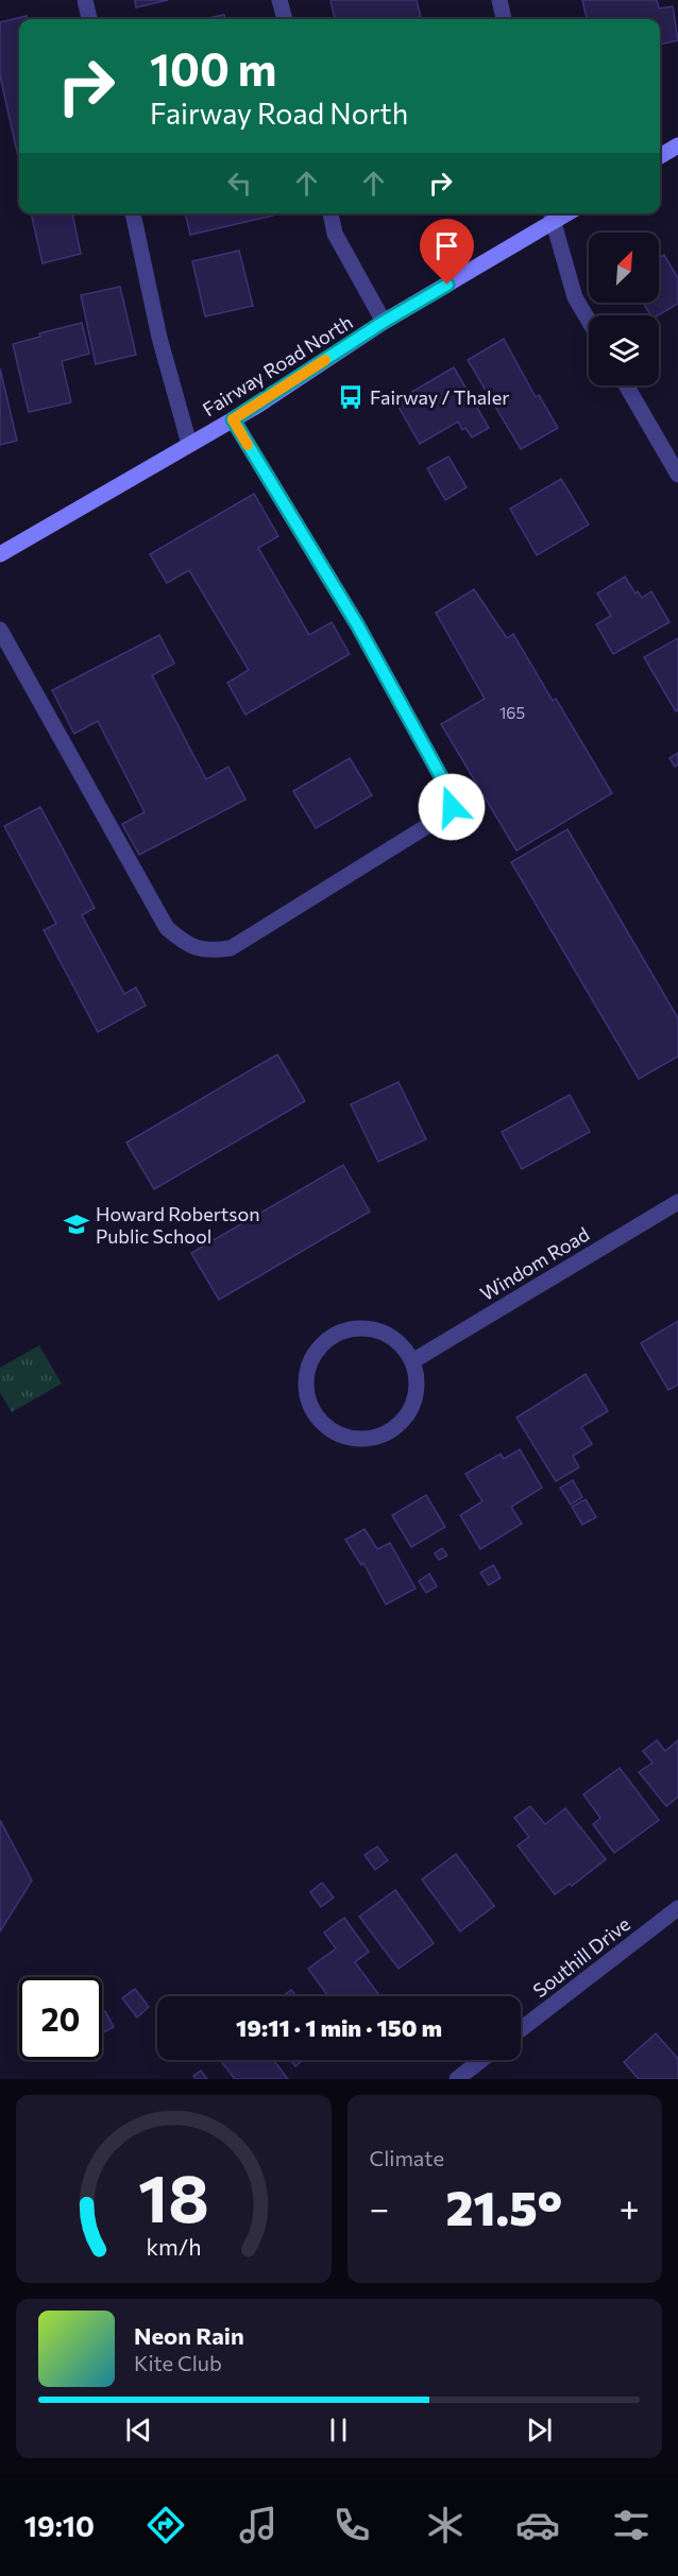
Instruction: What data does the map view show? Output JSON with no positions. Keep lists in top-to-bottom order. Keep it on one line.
{"streets":{"main road":["Fairway Road North"],"street":["Windom Road","Southill Drive"]},"places":{"bus stop":["Fairway / Thaler"],"school or university":["Howard Robertson Public School"]},"house_numbers":["165"],"north":"top right","page":{"turn":["100 m","Fairway Road North"],"limit":"20","trip":"19:11 · 1 min · 150 m","tile":"Climate","heat":["−","21.5°","+"],"song":["Neon Rain","Kite Club"],"tabs":"19:10","gauge":["18","km/h"]}}
